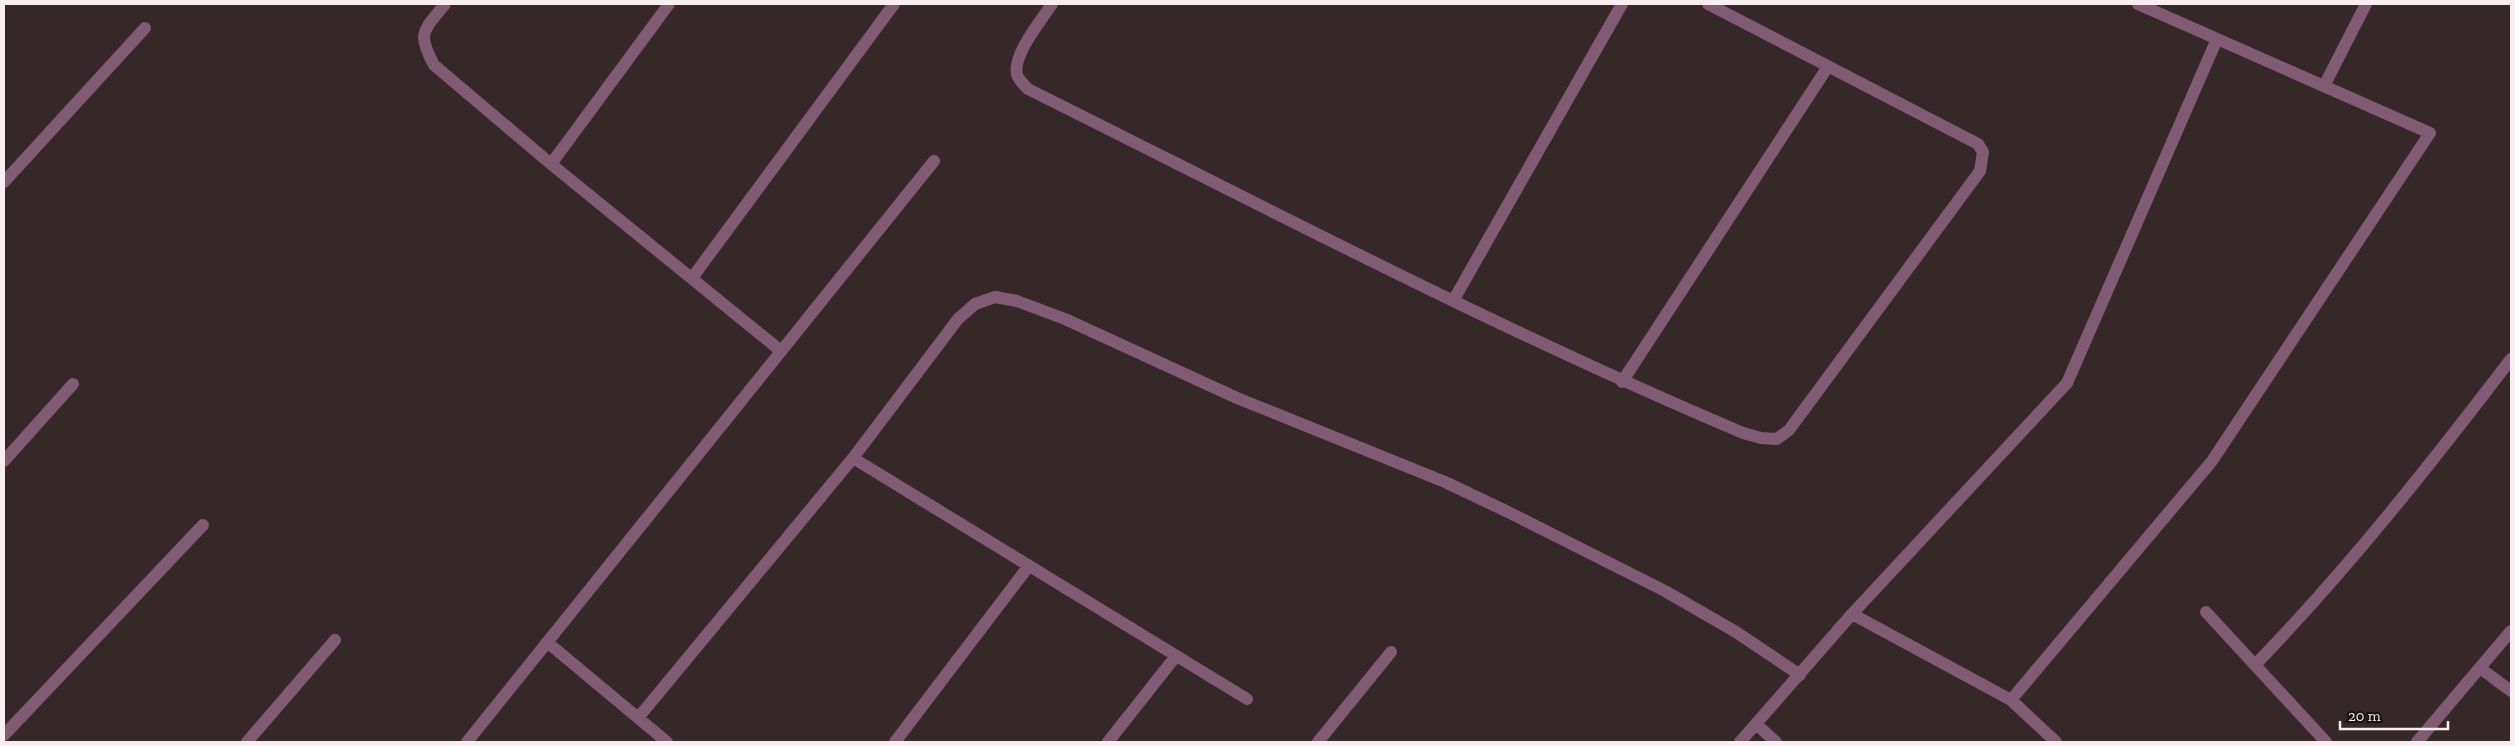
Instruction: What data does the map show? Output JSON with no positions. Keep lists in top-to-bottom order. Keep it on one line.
{"scale_bar":"20 m"}
